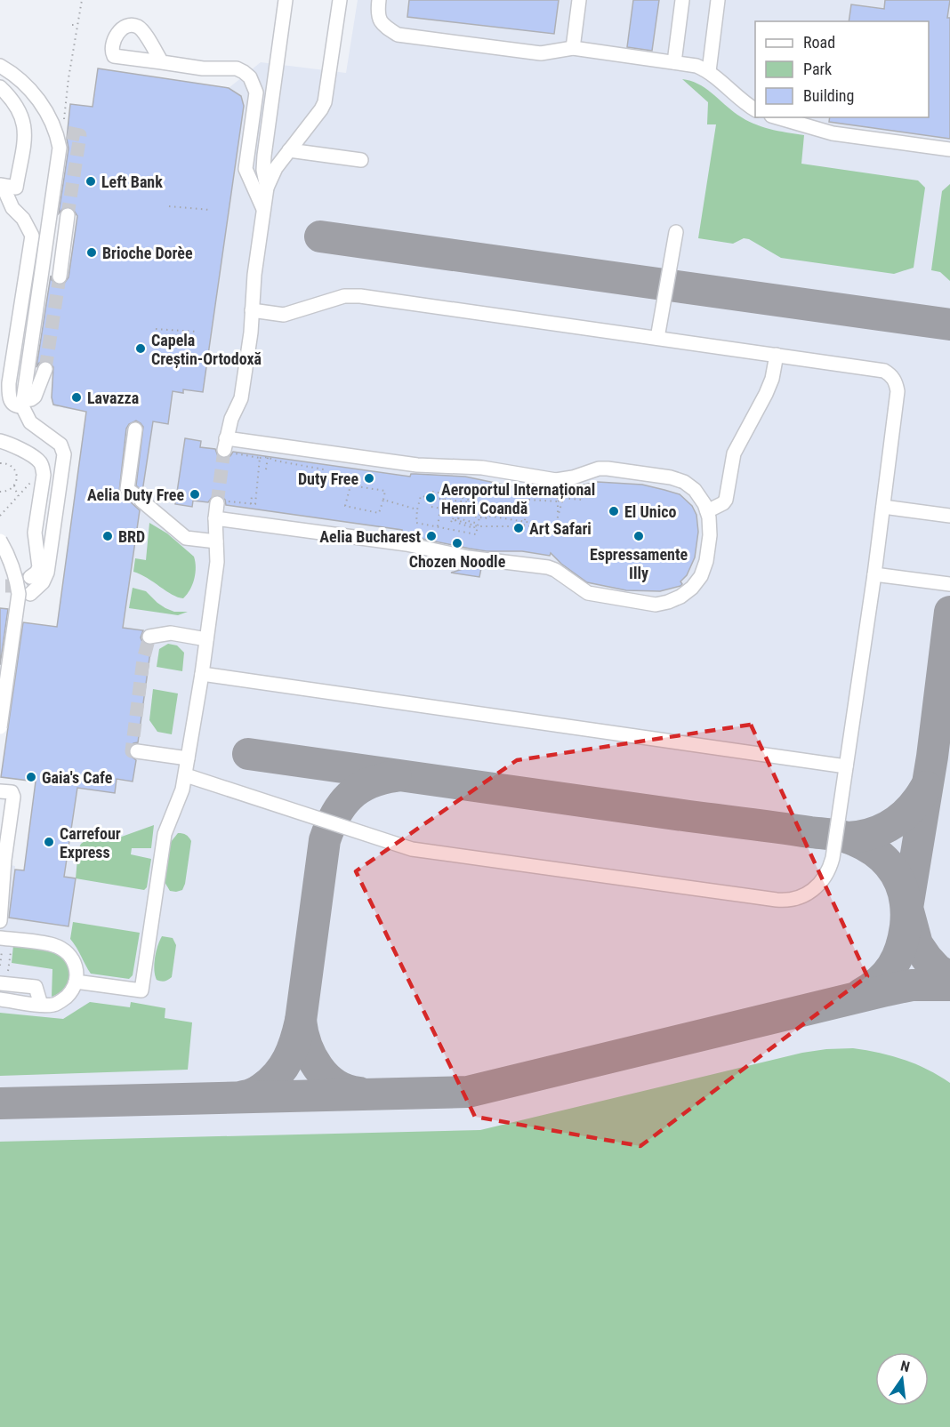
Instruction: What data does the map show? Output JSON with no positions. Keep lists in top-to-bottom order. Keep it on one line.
{"places":["Left Bank","Brioche Dorèe","Capela Creștin-Ortodoxă","Lavazza","Duty Free","Aelia Duty Free","Aeroportul Internațional Henri Coandă","El Unico","Art Safari","BRD","Aelia Bucharest","Espressamente Illy","Chozen Noodle","Gaia's Cafe","Carrefour Express"],"legend":["Road","Park","Building"],"north":"top"}
